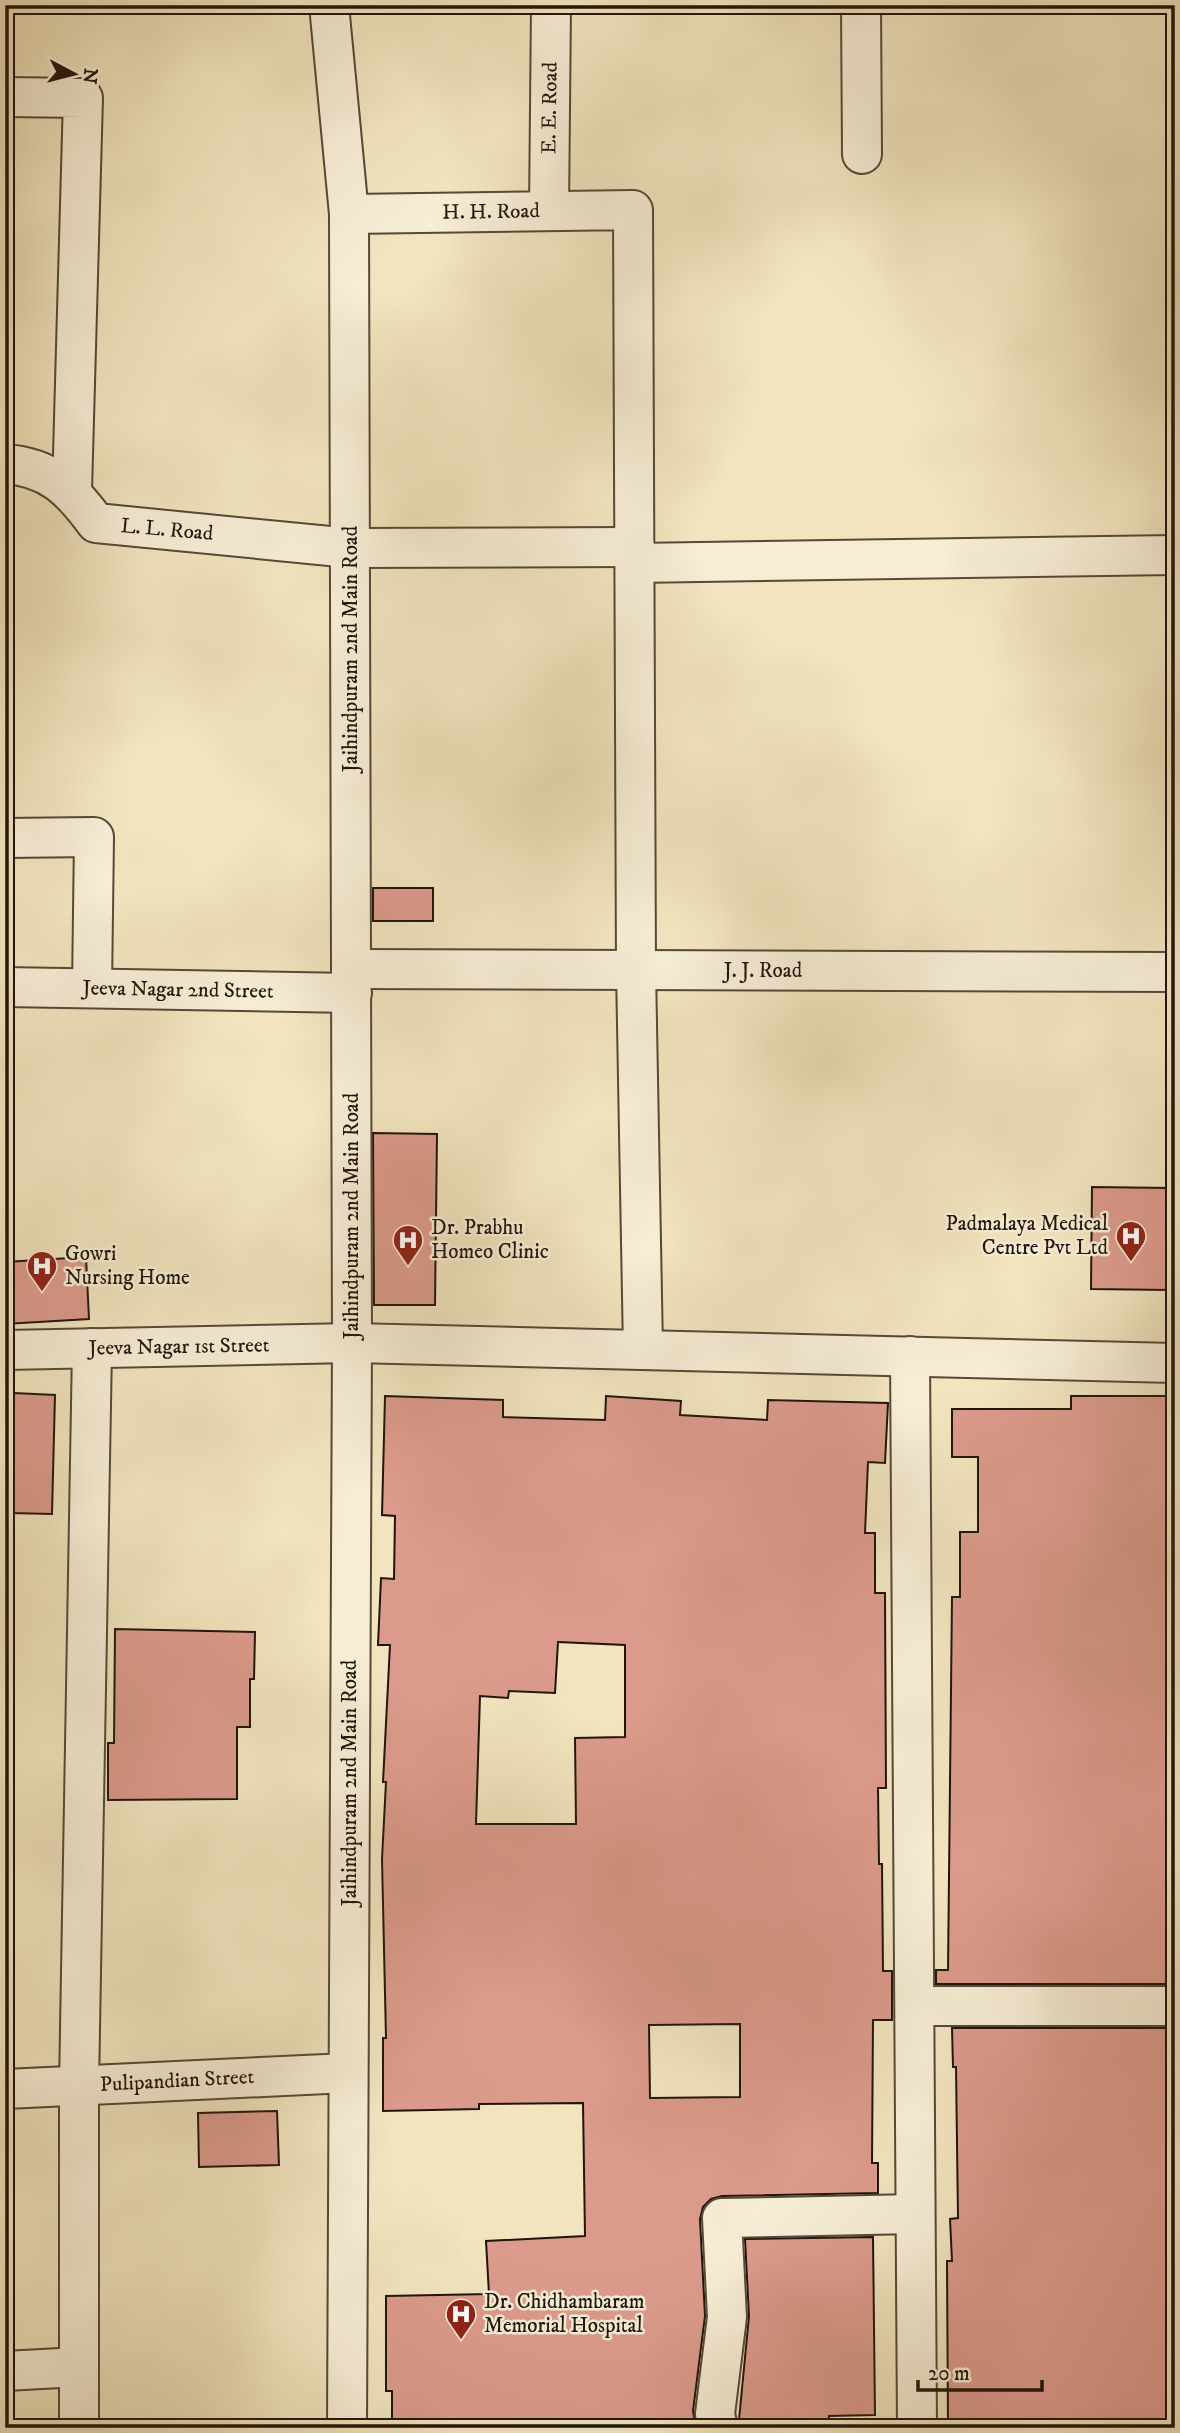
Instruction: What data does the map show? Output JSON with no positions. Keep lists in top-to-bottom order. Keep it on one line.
{"streets":{"street":["E. E. Road","H. H. Road","L. L. Road","Jaihindpuram 2nd Main Road","J. J. Road","Jeeva Nagar 2nd Street","Jeeva Nagar 1st Street","Pulipandian Street"]},"crossings":[["E. E. Road","H. H. Road"],["H. H. Road","L. L. Road"],["H. H. Road","Jaihindpuram 2nd Main Road"],["L. L. Road","Jaihindpuram 2nd Main Road"],["Jaihindpuram 2nd Main Road","J. J. Road"],["Jaihindpuram 2nd Main Road","Jeeva Nagar 2nd Street"],["Jaihindpuram 2nd Main Road","Jeeva Nagar 1st Street"],["Jaihindpuram 2nd Main Road","Pulipandian Street"],["J. J. Road","Jeeva Nagar 2nd Street"]],"places":{"hospital":["Padmalaya Medical Centre Pvt Ltd","Dr. Prabhu Homeo Clinic","Gowri Nursing Home","Dr. Chidhambaram Memorial Hospital"]},"scale_bar":"20 m","north":"right"}
